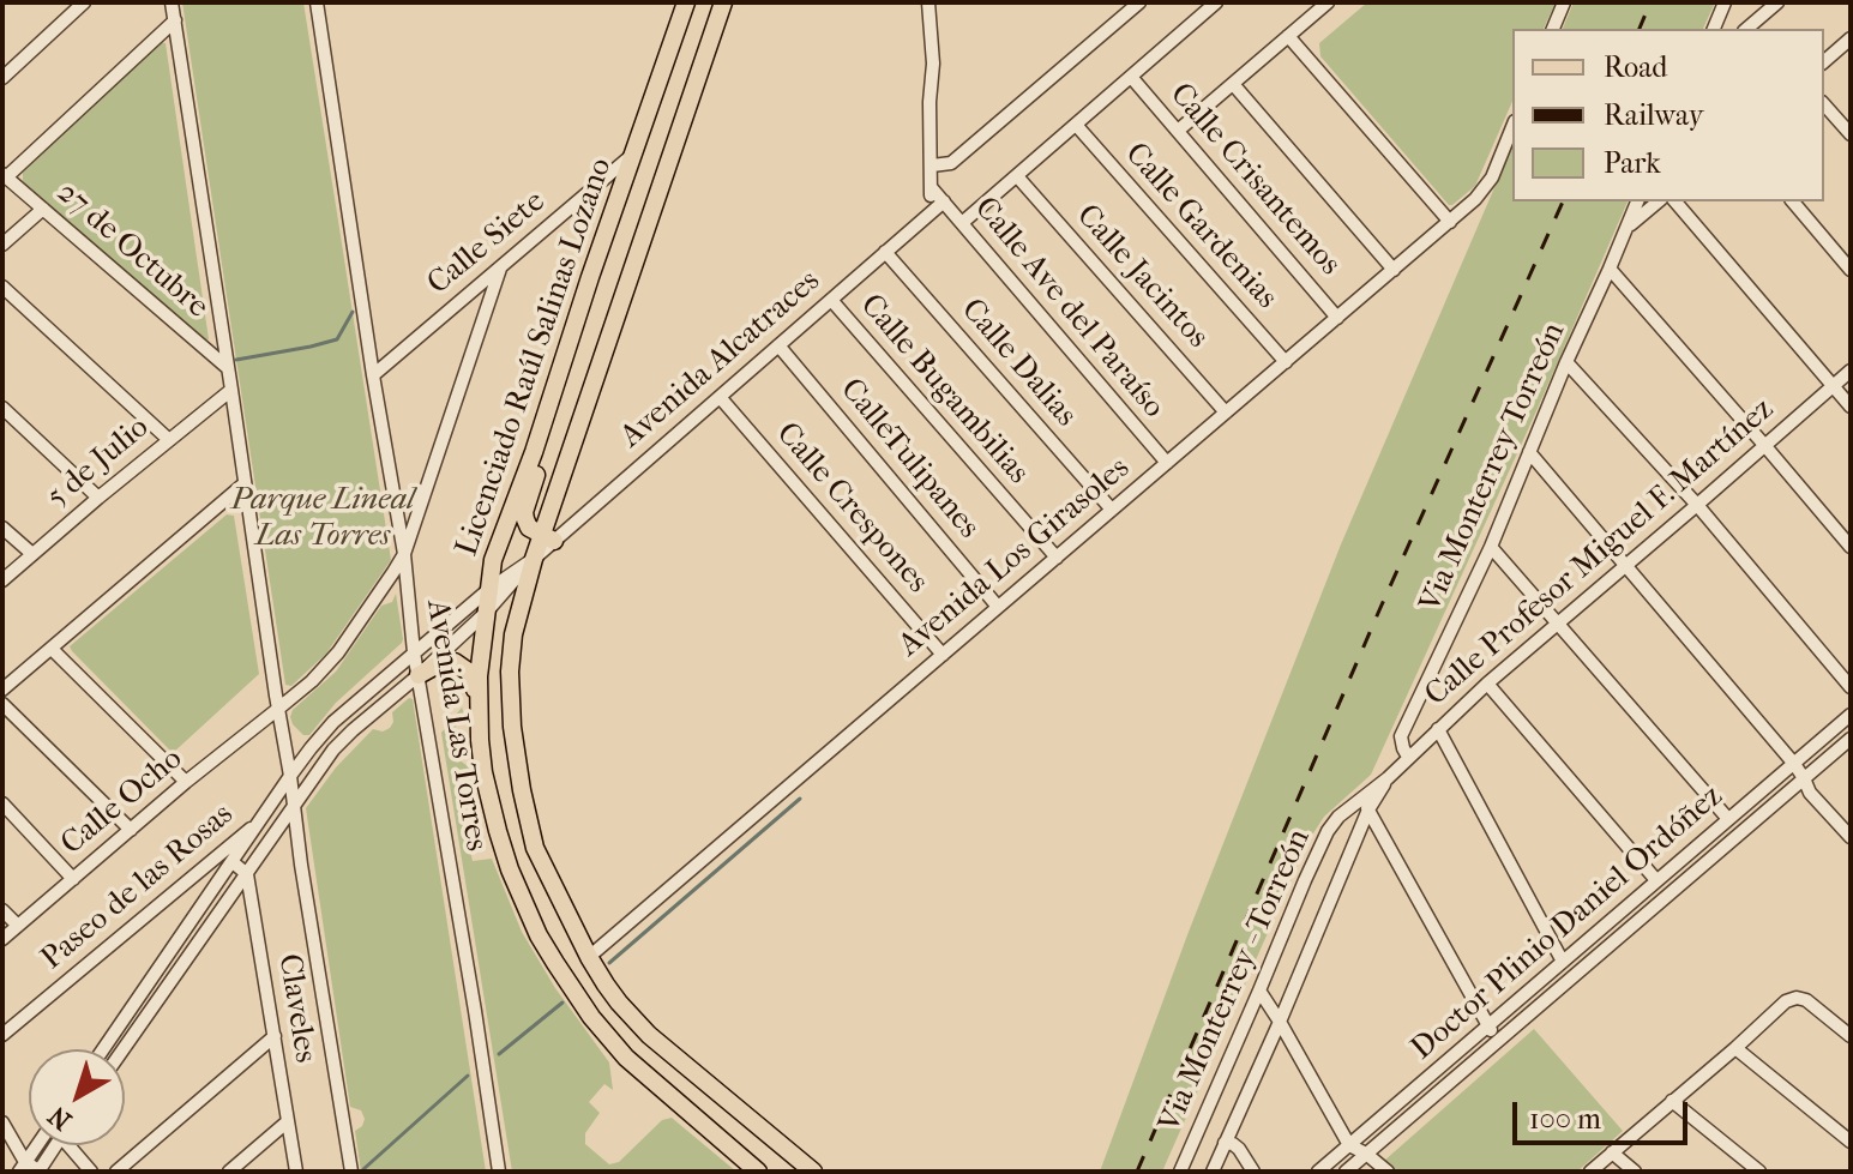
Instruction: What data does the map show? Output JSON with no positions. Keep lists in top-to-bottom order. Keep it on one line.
{"streets":{"main road":["Licenciado Raúl Salinas Lozano"],"street":["Calle Crisantemos","Calle Gardenias","Calle Siete","27 de Octubre","Calle Jacintos","Calle Ave del Paraíso","Avenida Alcatraces","Calle Dalias","Calle Bugambilias","CalleTulipanes","5 de Julio","Via Monterrey Torreón","Calle Crespones","Calle Profesor Miguel F. Martínez","Avenida Los Girasoles","Avenida Las Torres","Calle Ocho","Paseo de las Rosas","Doctor Plinio Daniel Ordóñez","Via Monterrey - Torreón","Claveles"]},"crossings":[["Calle Crisantemos","Avenida Los Girasoles"],["Calle Gardenias","Avenida Los Girasoles"],["Calle Siete","Licenciado Raúl Salinas Lozano"],["Calle Siete","Avenida Las Torres"],["Calle Jacintos","Avenida Los Girasoles"],["Calle Ave del Paraíso","Avenida Alcatraces"],["Calle Ave del Paraíso","Avenida Los Girasoles"],["Licenciado Raúl Salinas Lozano","Avenida Alcatraces"],["Licenciado Raúl Salinas Lozano","Avenida Los Girasoles"],["Avenida Alcatraces","Calle Dalias"],["Avenida Alcatraces","Calle Bugambilias"],["Avenida Alcatraces","CalleTulipanes"],["Avenida Alcatraces","Calle Crespones"],["Calle Dalias","Avenida Los Girasoles"],["Calle Bugambilias","Avenida Los Girasoles"],["CalleTulipanes","Avenida Los Girasoles"],["Via Monterrey Torreón","Calle Profesor Miguel F. Martínez"],["Calle Crespones","Avenida Los Girasoles"],["Calle Profesor Miguel F. Martínez","Via Monterrey - Torreón"],["Avenida Las Torres","Calle Ocho"]],"parks":["Parque Lineal Las Torres"],"legend":["Road","Railway","Park"],"scale_bar":"100 m","north":"bottom left"}
